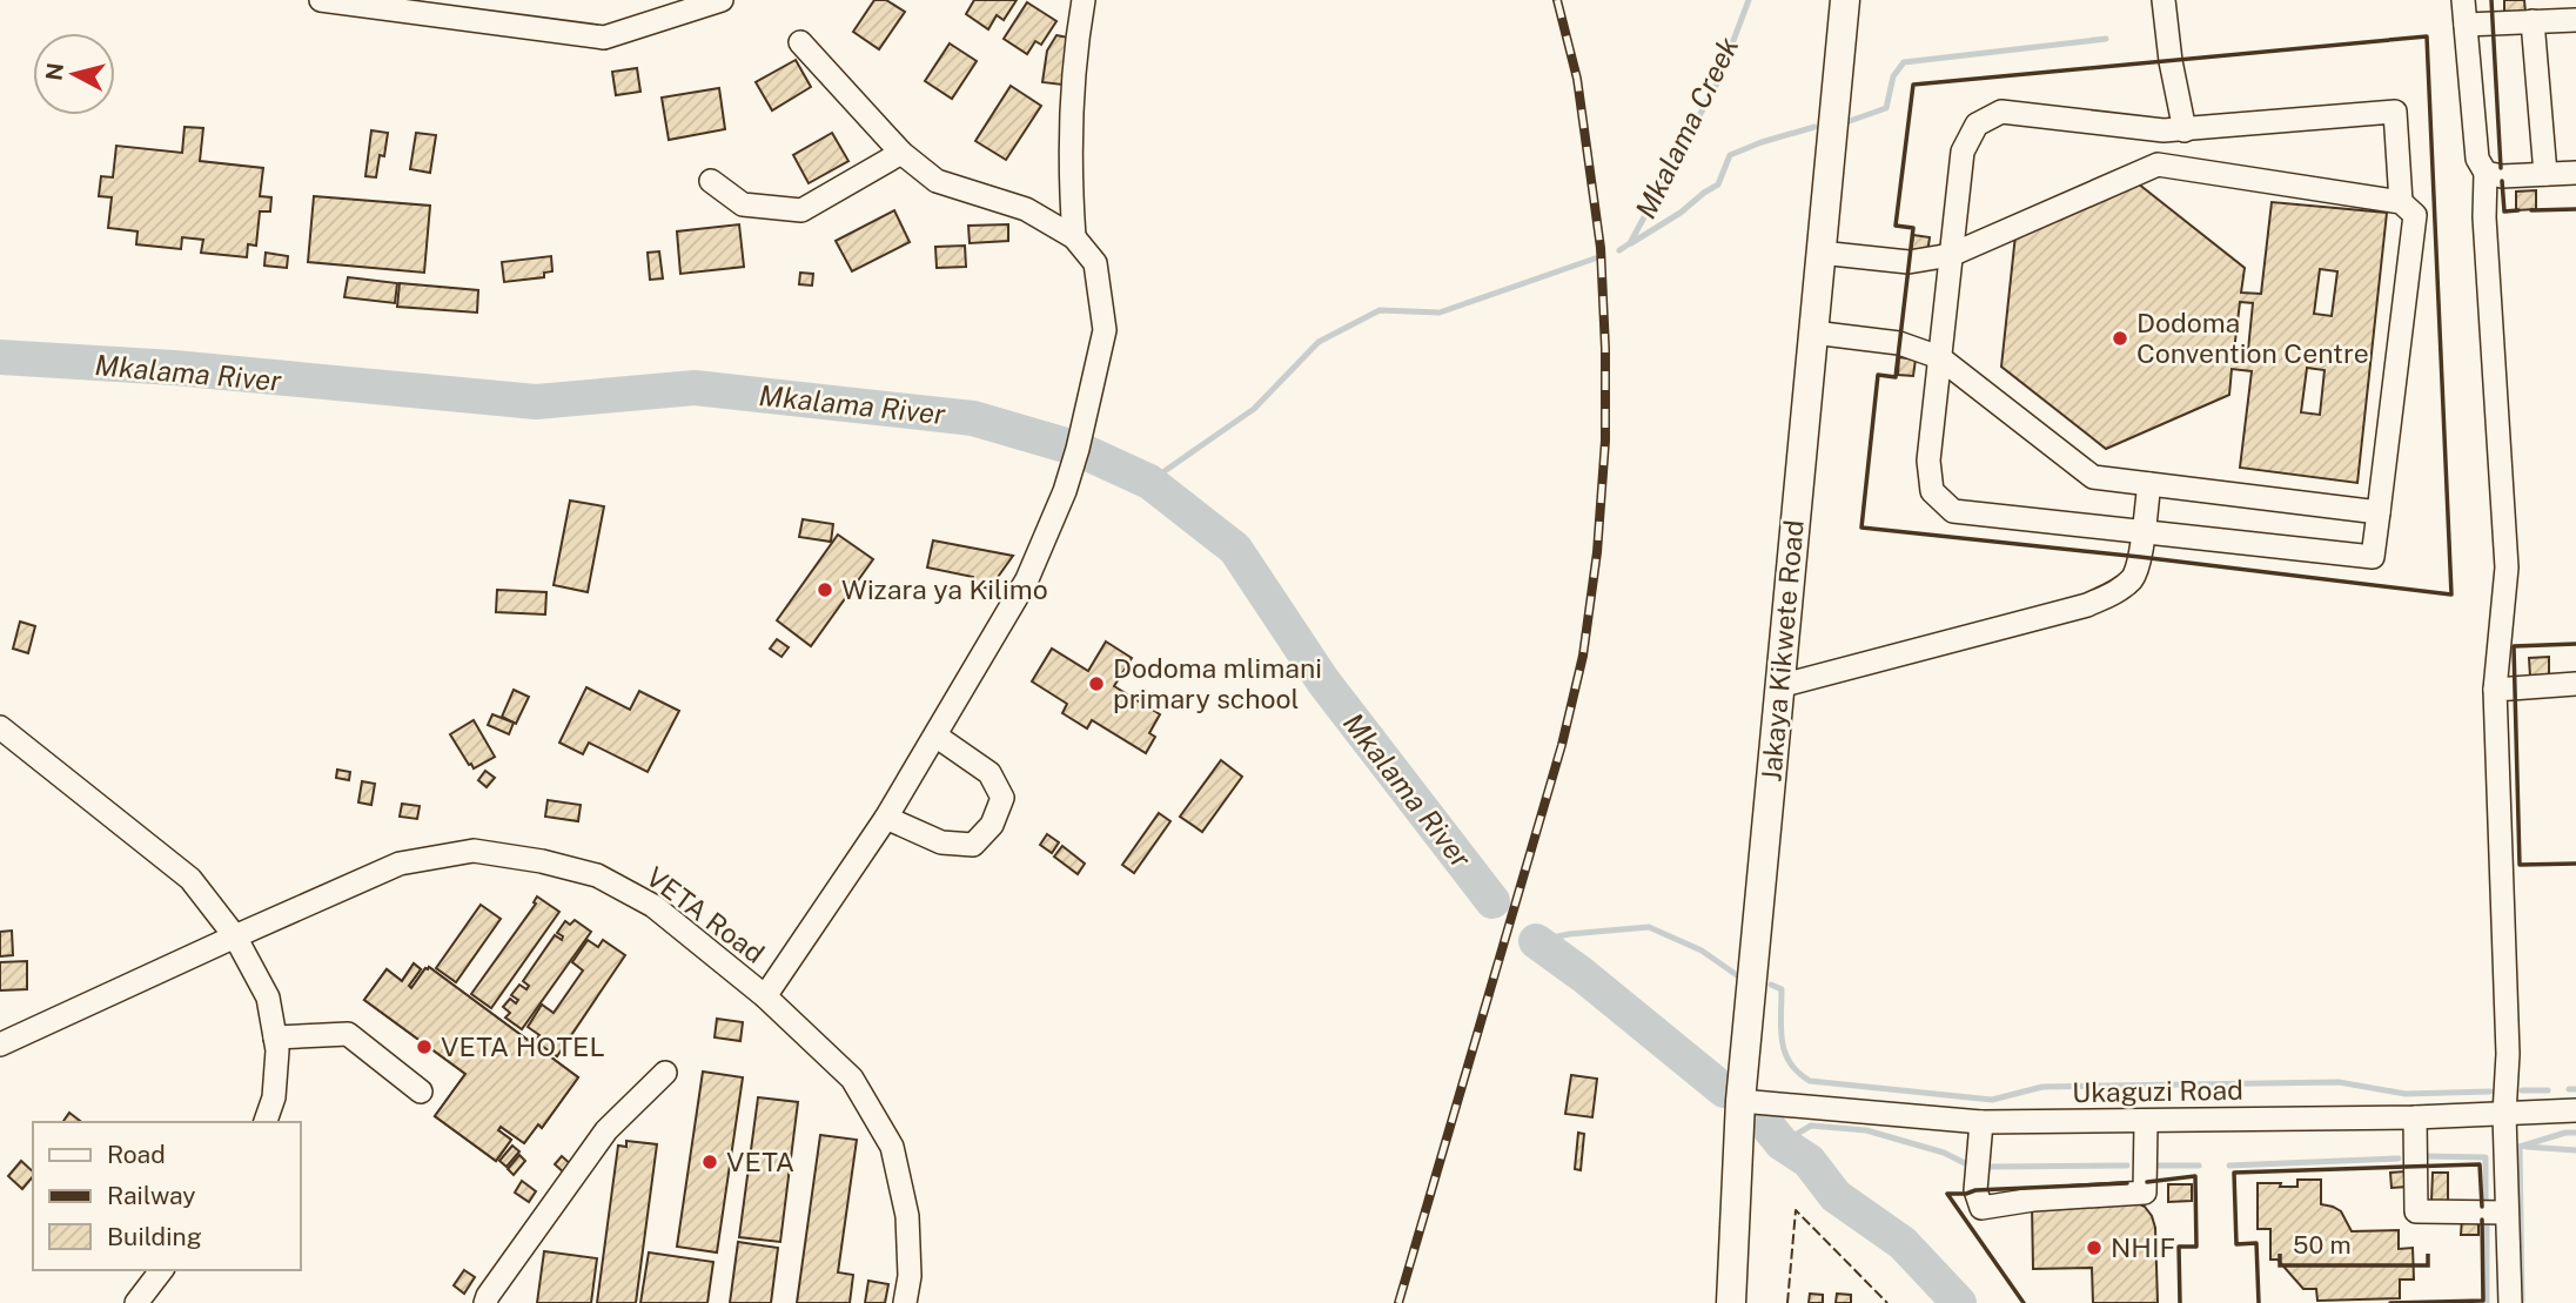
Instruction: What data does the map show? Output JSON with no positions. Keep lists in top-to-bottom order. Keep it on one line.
{"streets":{"main road":["Jakaya Kikwete Road"],"street":["VETA Road","Ukaguzi Road"]},"crossings":[["Jakaya Kikwete Road","Ukaguzi Road"]],"water":["Mkalama Creek","Mkalama River"],"places":["Dodoma Convention Centre","Wizara ya Kilimo","Dodoma mlimani primary school","VETA HOTEL","VETA","NHIF"],"legend":["Road","Railway","Building"],"scale_bar":"50 m","north":"left"}
